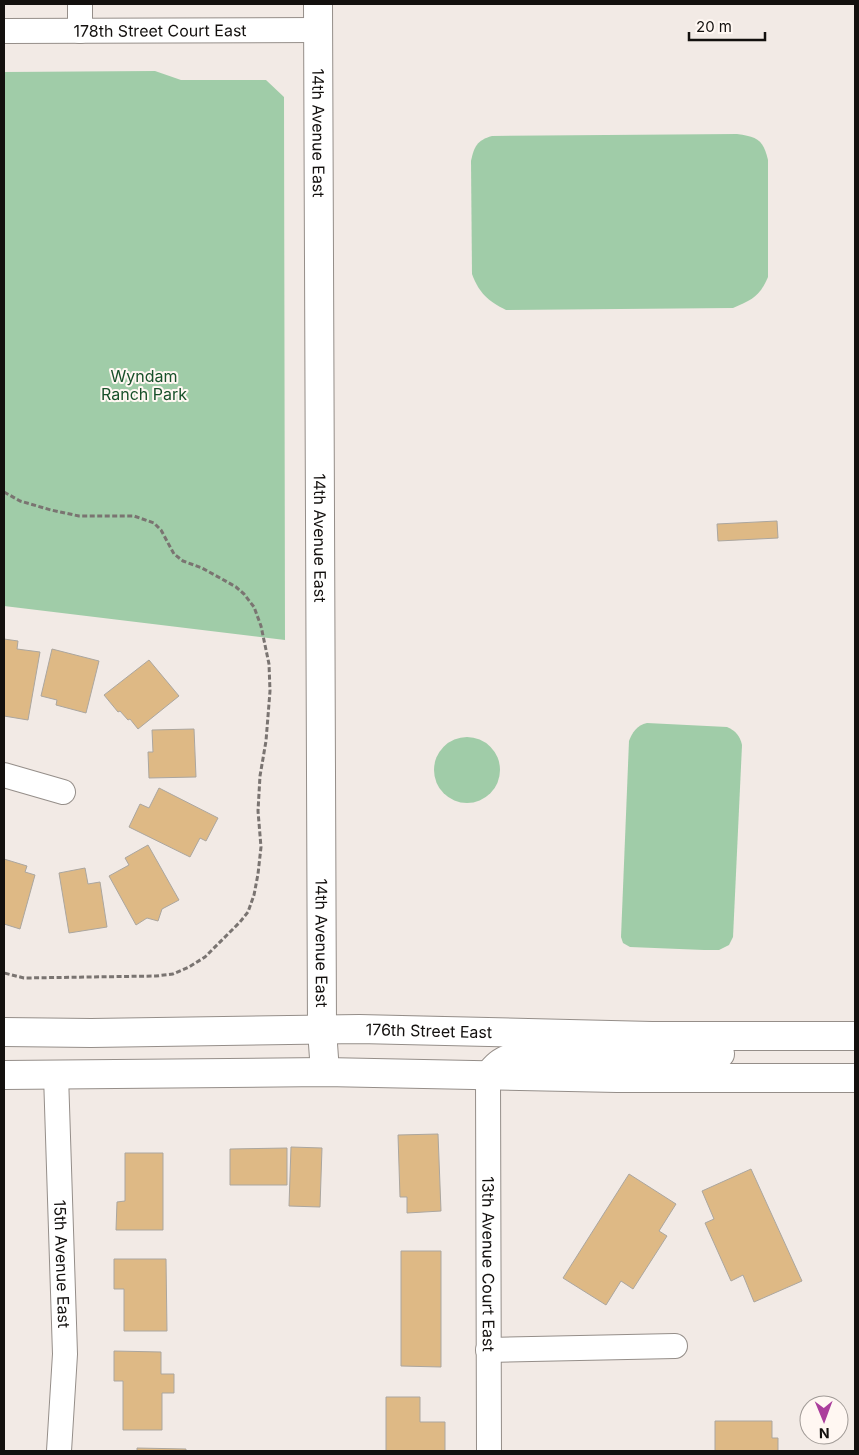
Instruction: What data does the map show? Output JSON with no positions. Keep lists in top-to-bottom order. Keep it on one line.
{"streets":{"main road":["14th Avenue East","176th Street East"],"street":["178th Street Court East","15th Avenue East","13th Avenue Court East"]},"crossings":[["178th Street Court East","14th Avenue East"],["14th Avenue East","176th Street East"]],"parks":["Wyndam Ranch Park"],"scale_bar":"20 m","north":"bottom"}
